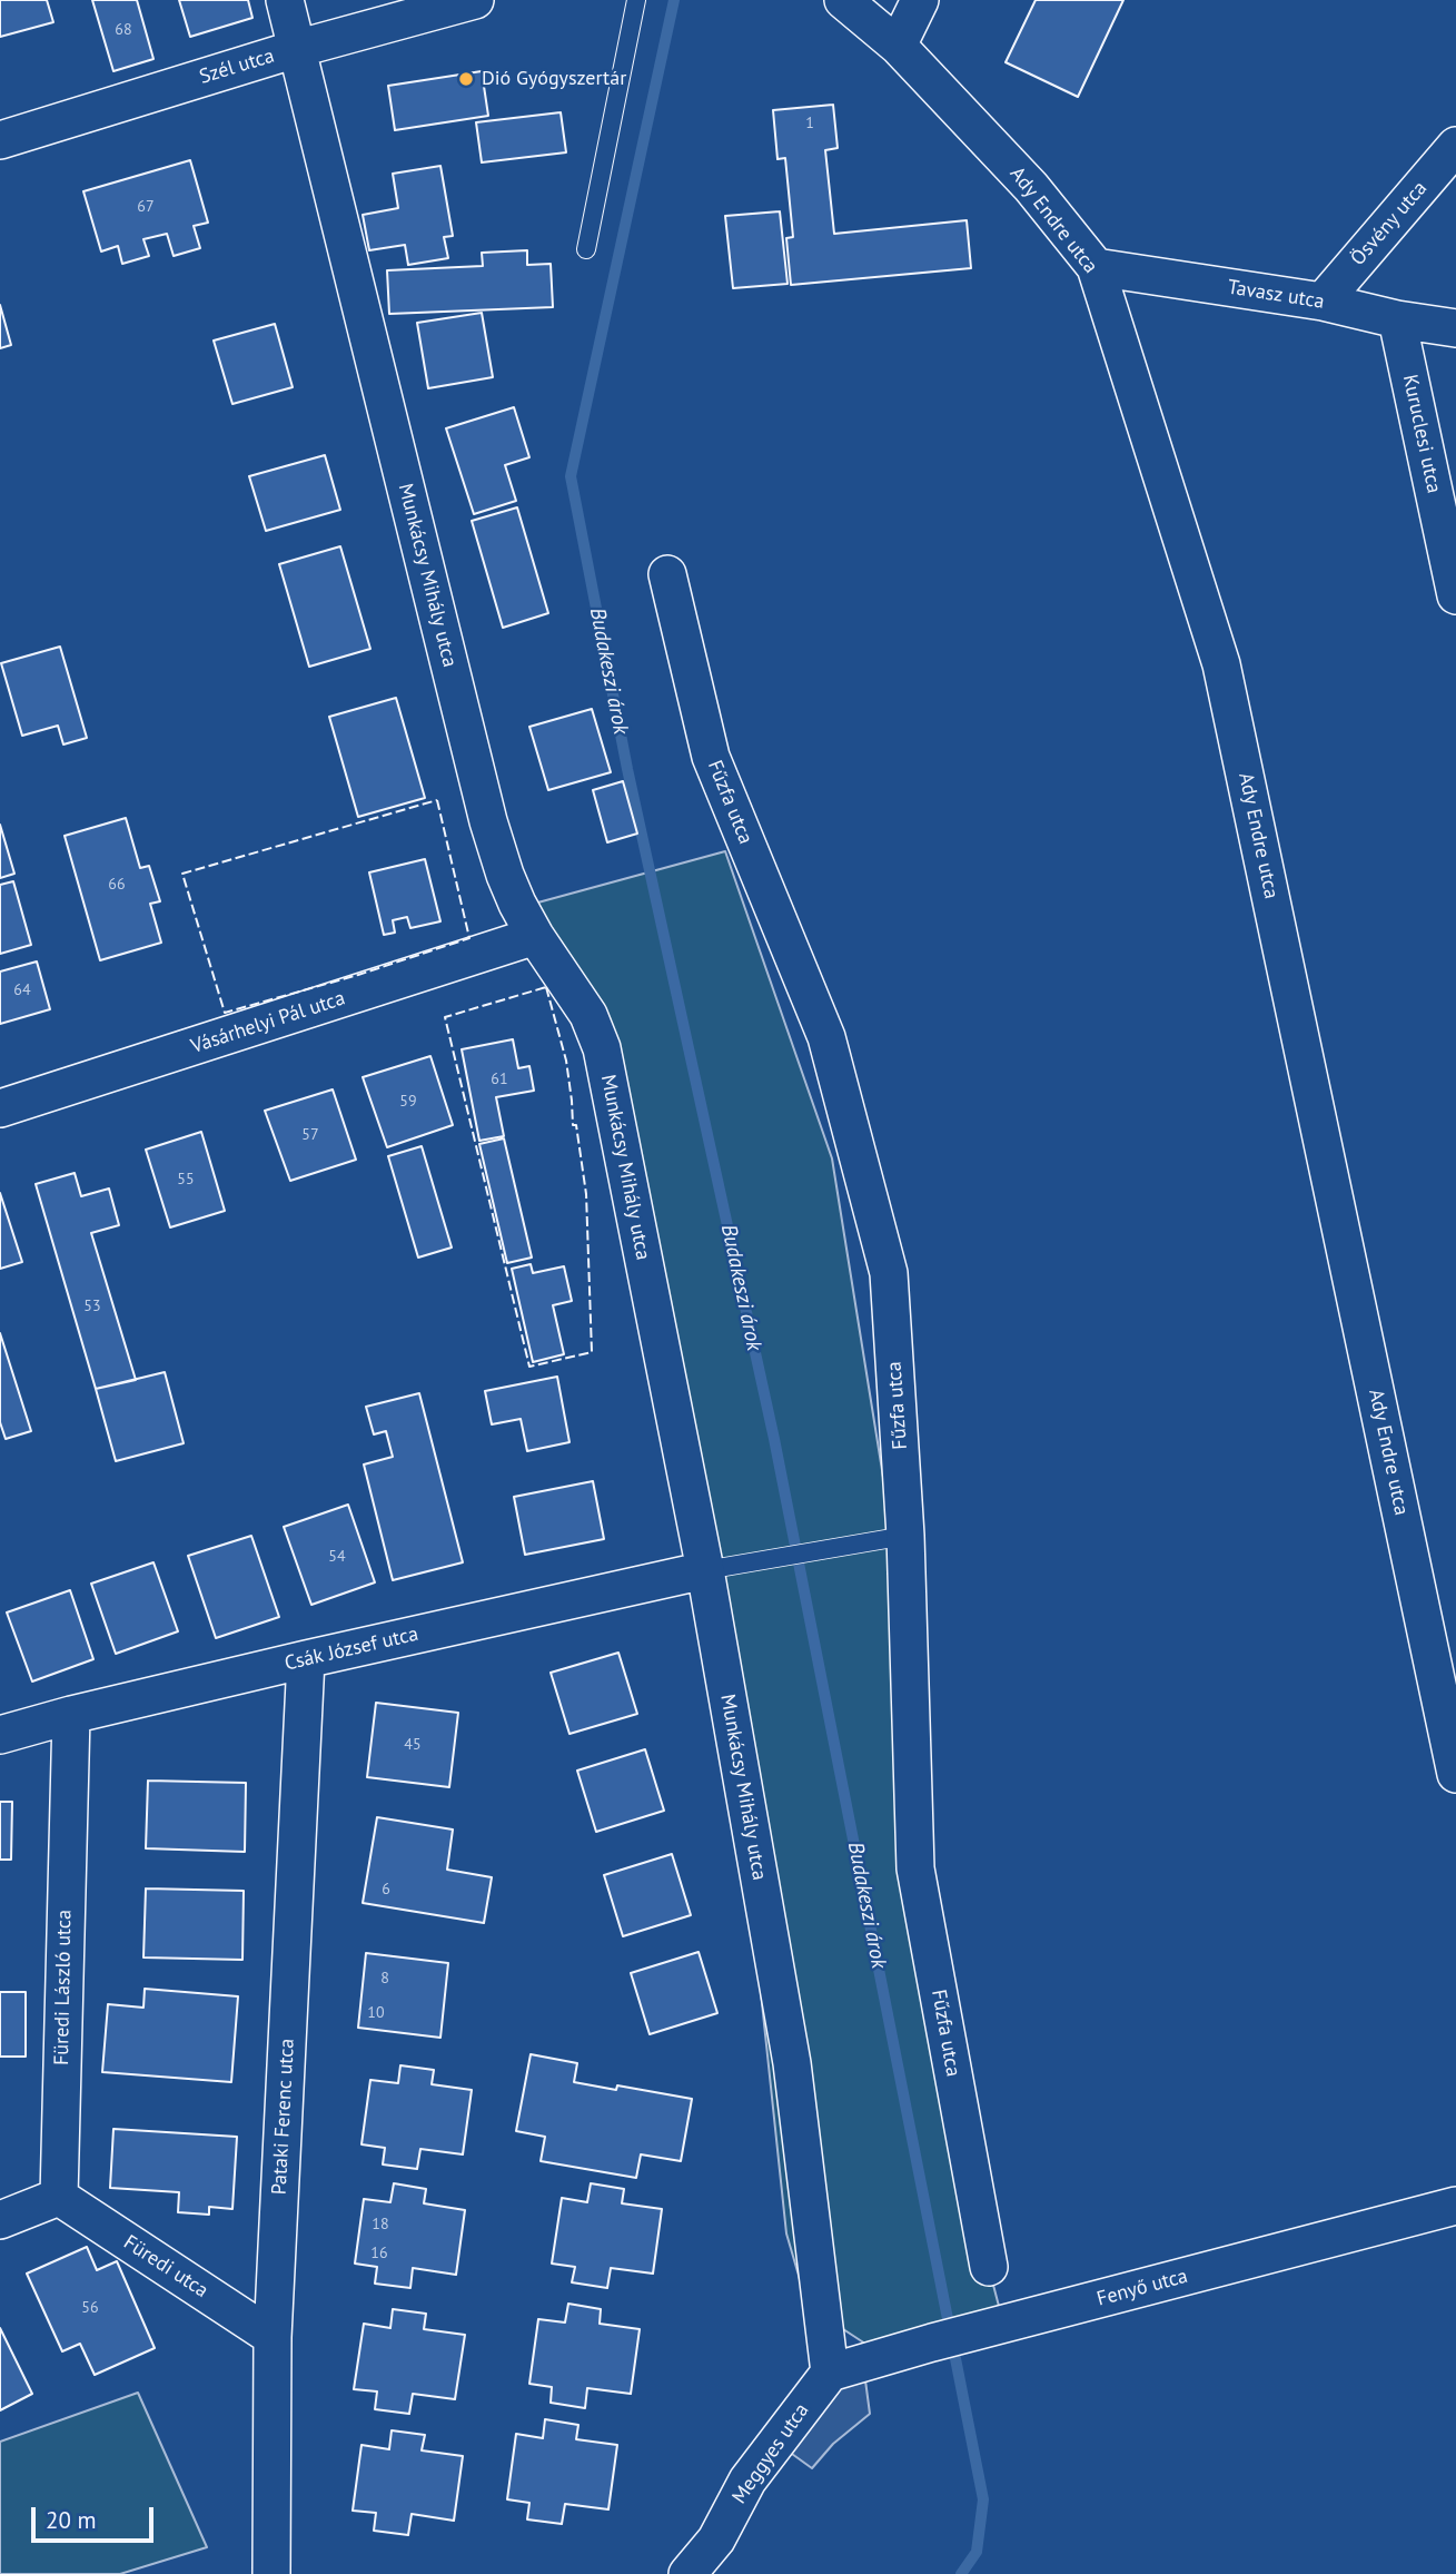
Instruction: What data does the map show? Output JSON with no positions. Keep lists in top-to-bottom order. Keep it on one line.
{"streets":{"street":["Szél utca","Ady Endre utca","Ösvény utca","Tavasz utca","Kuruclesi utca","Munkácsy Mihály utca","Fűzfa utca","Vásárhelyi Pál utca","Csák József utca","Füredi László utca","Pataki Ferenc utca","Füredi utca","Fenyő utca","Meggyes utca"]},"crossings":[["Szél utca","Munkácsy Mihály utca"],["Ady Endre utca","Tavasz utca"],["Ösvény utca","Tavasz utca"],["Tavasz utca","Kuruclesi utca"],["Munkácsy Mihály utca","Vásárhelyi Pál utca"],["Munkácsy Mihály utca","Csák József utca"],["Munkácsy Mihály utca","Fenyő utca"],["Munkácsy Mihály utca","Meggyes utca"],["Csák József utca","Füredi László utca"],["Csák József utca","Pataki Ferenc utca"],["Füredi László utca","Füredi utca"],["Pataki Ferenc utca","Füredi utca"],["Fenyő utca","Meggyes utca"]],"water":["Budakeszi árok"],"places":["Dió Gyógyszertár"],"house_numbers":["68","1","67","66","64","61","59","57","55","53","54","45","6","8","10","18","16","56"],"scale_bar":"20 m"}
